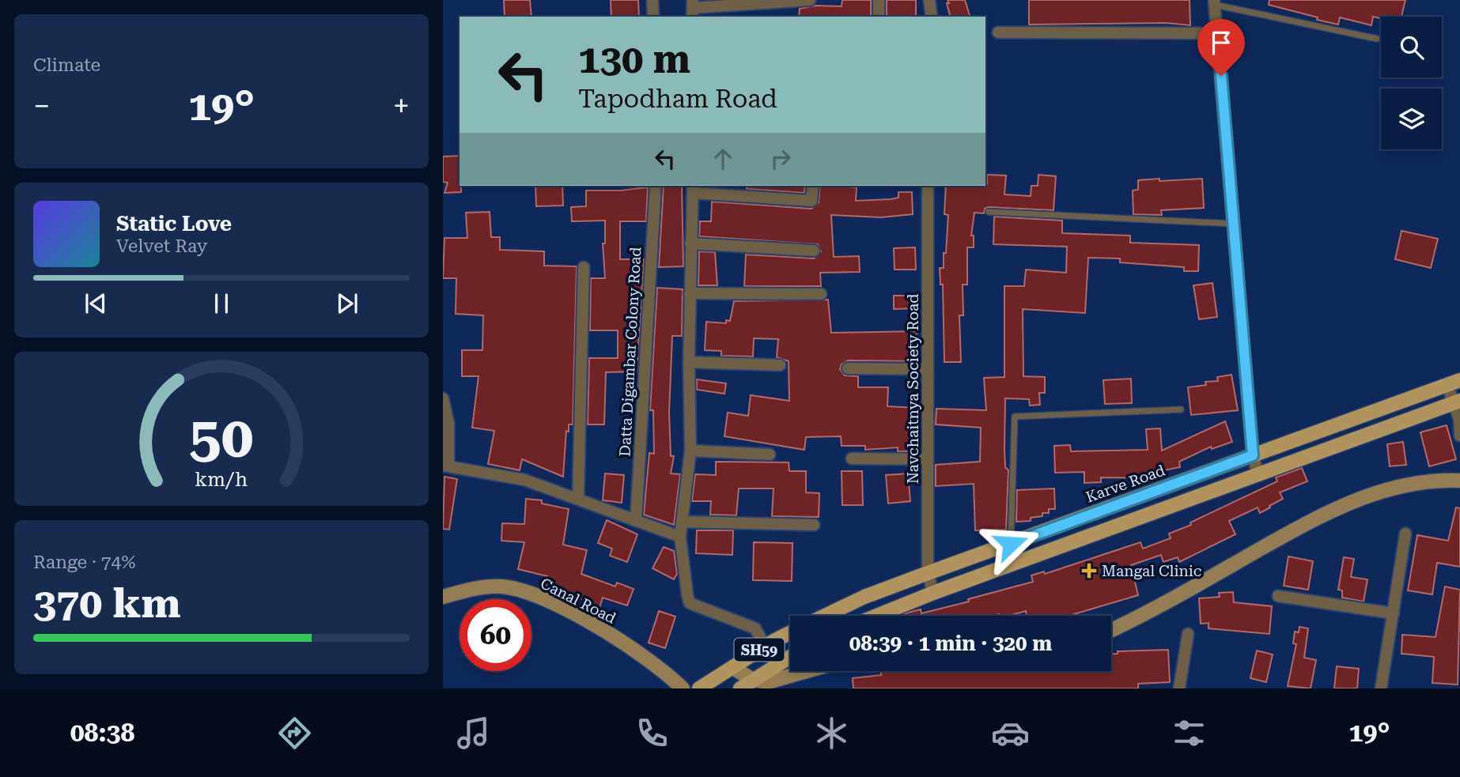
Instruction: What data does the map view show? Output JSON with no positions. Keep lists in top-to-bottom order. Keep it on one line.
{"streets":{"main road":["Karve Road","SH59"],"street":["Datta Digambar Colony Road","Navchaitnya Society Road","Canal Road"]},"crossings":[["Navchaitnya Society Road","Karve Road"]],"places":{"health":["Mangal Clinic"]},"page":{"tile":["Climate",["Range · 74%","370 km"]],"turn":["130 m","Tapodham Road"],"heat":["−","19°","+"],"song":["Static Love","Velvet Ray"],"limit":"60","trip":"08:39 · 1 min · 320 m","tabs":["08:38","19°"],"gauge":["50","km/h"]}}
